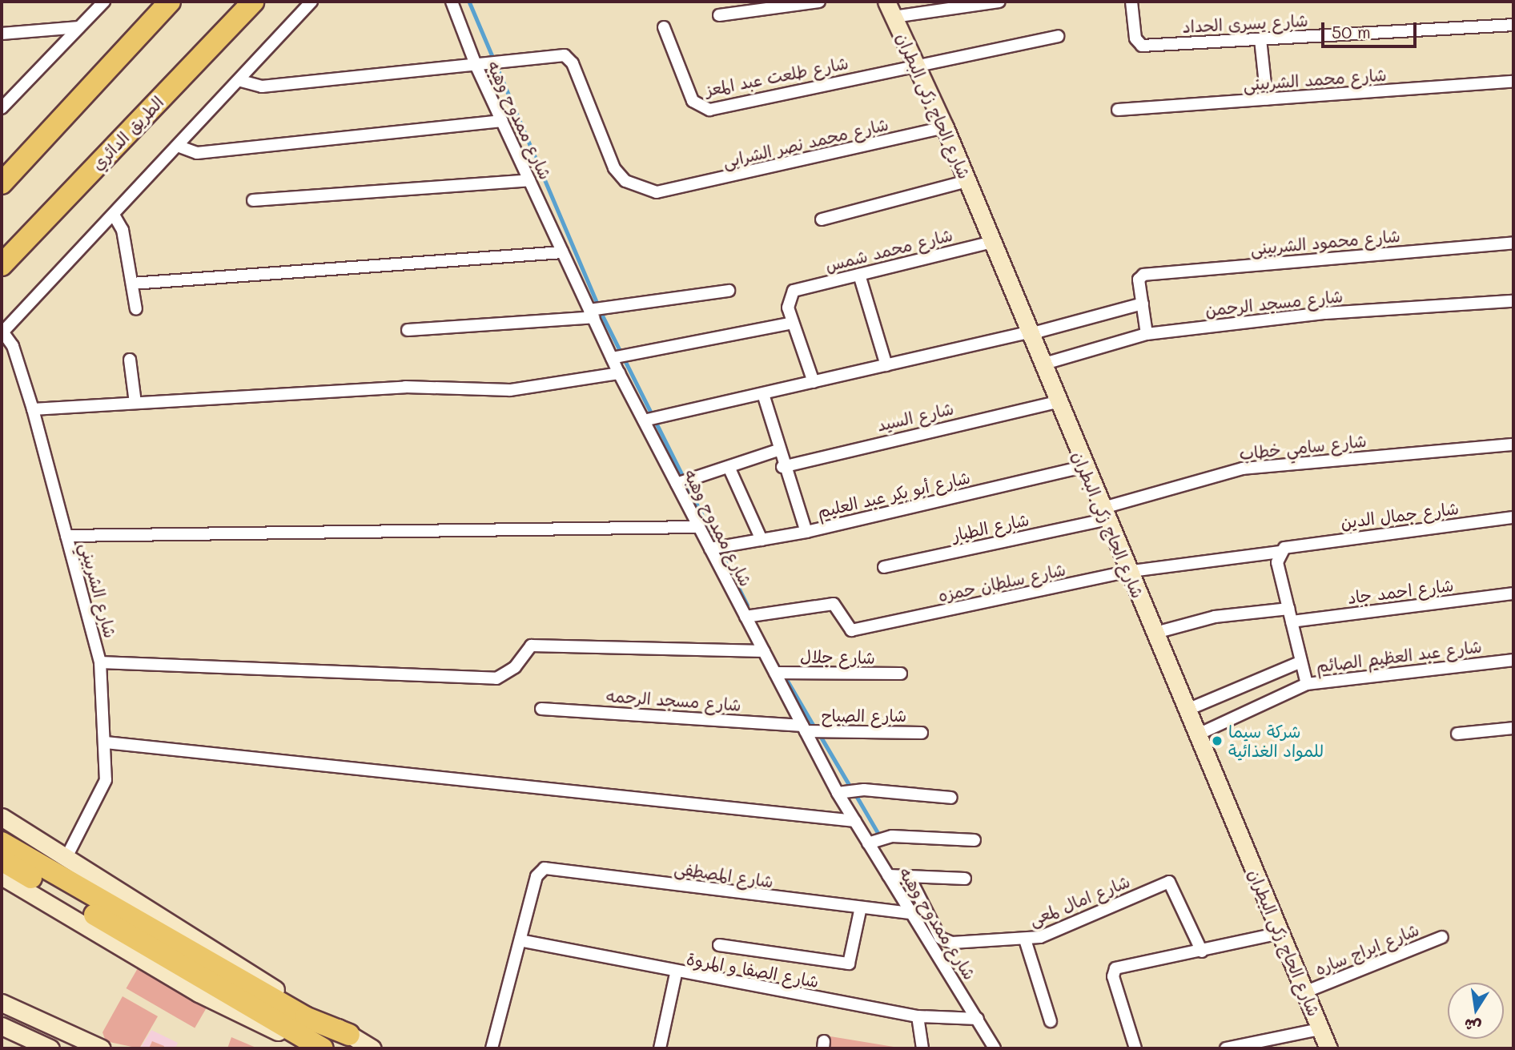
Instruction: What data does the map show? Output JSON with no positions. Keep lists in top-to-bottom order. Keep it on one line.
{"streets":{"highway":["الطريق الدائري"],"street":["شارع يسرى الحداد","شارع طلعت عبد المعز","شارع محمد الشربينى","شارع الحاج زكى البطران","شارع ممدوح وهبه","شارع محمد نصر الشرابى","شارع محمود الشربينى","شارع محمد شمس","شارع مسجد الرحمن","شارع السيد","شارع سامي خطاب","شارع أبو بكر عبد العليم","شارع جمال الدين","شارع الطيار","شارع سلطان حمزه","شارع الشربيني","شارع احمد جاد","شارع عبد العظيم الصائم","شارع جلال","شارع مسجد الرحمه","شارع الصباح","شارع المصطفى","شارع امال لمعى","شارع ابراج ساره","شارع الصفا و المروة"]},"crossings":[["شارع طلعت عبد المعز","شارع الحاج زكى البطران"],["شارع الحاج زكى البطران","شارع محمد نصر الشرابى"],["شارع الحاج زكى البطران","شارع محمد شمس"],["شارع الحاج زكى البطران","شارع مسجد الرحمن"],["شارع الحاج زكى البطران","شارع السيد"],["شارع الحاج زكى البطران","شارع سامي خطاب"],["شارع الحاج زكى البطران","شارع أبو بكر عبد العليم"],["شارع الحاج زكى البطران","شارع الطيار"],["شارع الحاج زكى البطران","شارع سلطان حمزه"],["شارع الحاج زكى البطران","شارع عبد العظيم الصائم"],["شارع الحاج زكى البطران","شارع ابراج ساره"],["شارع ممدوح وهبه","شارع محمد نصر الشرابى"],["شارع ممدوح وهبه","شارع أبو بكر عبد العليم"],["شارع ممدوح وهبه","شارع سلطان حمزه"],["شارع ممدوح وهبه","شارع جلال"],["شارع ممدوح وهبه","شارع مسجد الرحمه"],["شارع ممدوح وهبه","شارع الصباح"],["شارع ممدوح وهبه","شارع المصطفى"],["شارع ممدوح وهبه","شارع الصفا و المروة"],["شارع سامي خطاب","شارع الطيار"],["شارع جمال الدين","شارع سلطان حمزه"],["شارع مسجد الرحمه","شارع الصباح"],["شارع المصطفى","شارع الصفا و المروة"]],"places":["شركة سيما للمواد الغذائية"],"scale_bar":"50 m","north":"bottom"}
